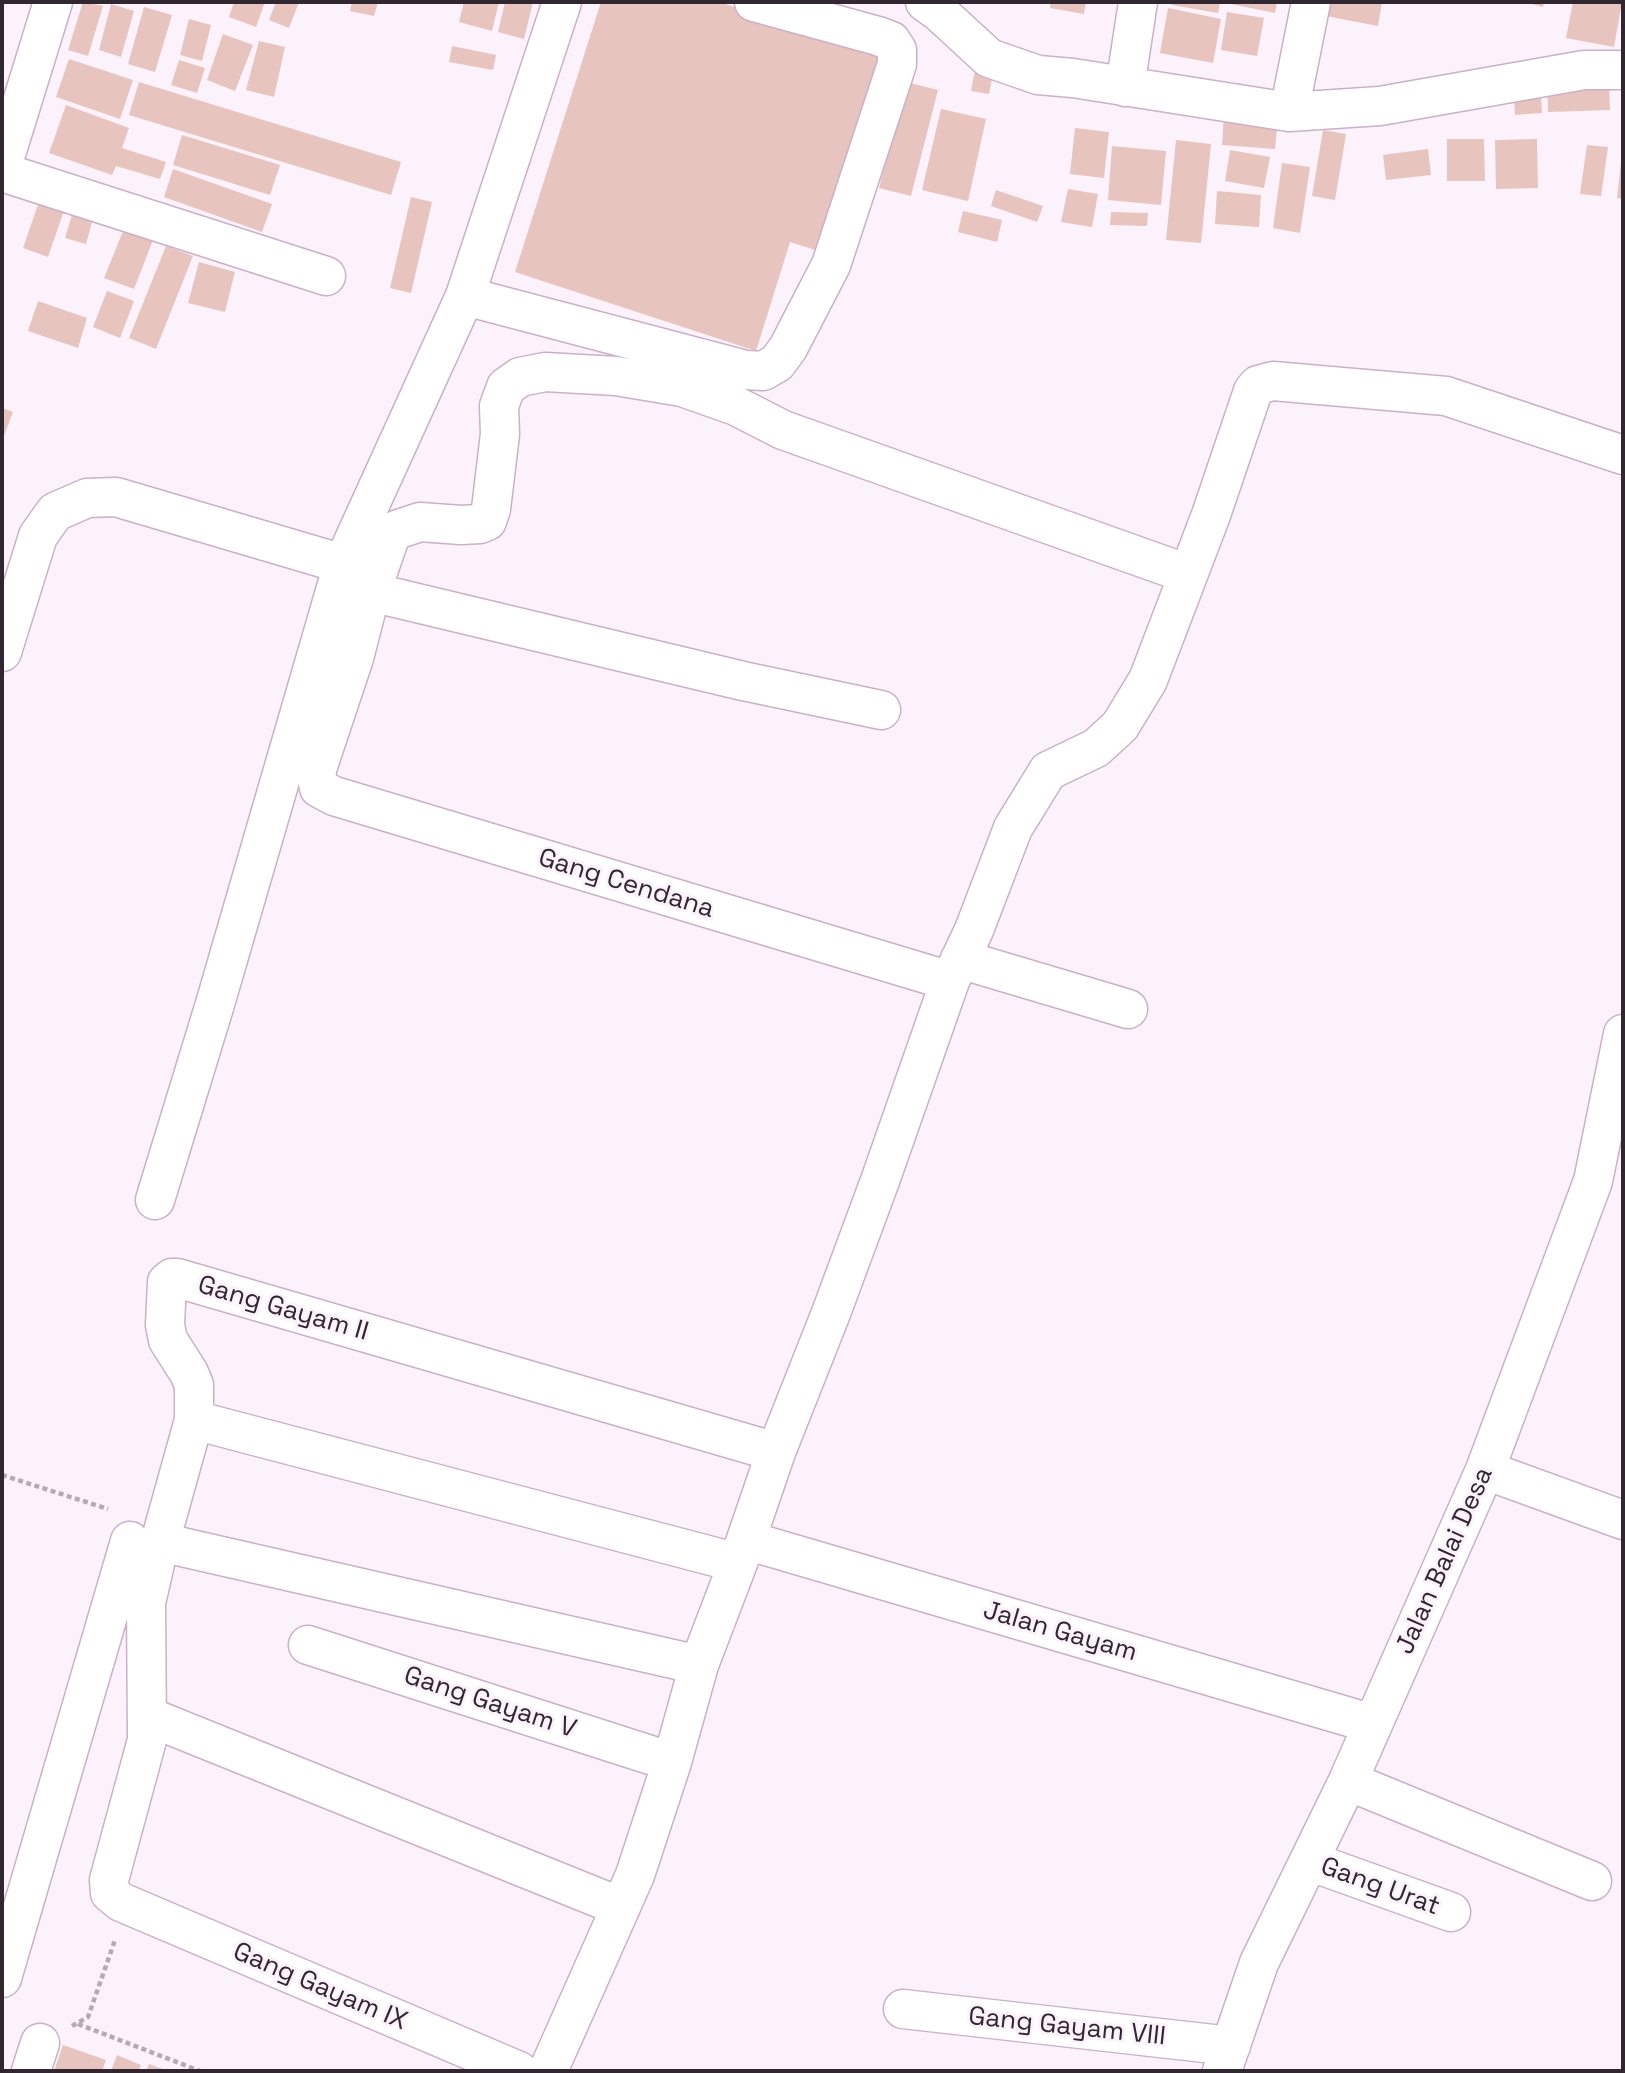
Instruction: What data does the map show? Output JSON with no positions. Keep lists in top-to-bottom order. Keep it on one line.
{"streets":{"street":["Gang Cendana","Gang Gayam II","Jalan Balai Desa","Jalan Gayam","Gang Gayam V","Gang Urat","Gang Gayam IX","Gang Gayam VIII"]},"crossings":[["Gang Gayam II","Jalan Gayam"],["Gang Gayam II","Gang Gayam IX"],["Jalan Balai Desa","Jalan Gayam"],["Jalan Balai Desa","Gang Urat"],["Jalan Balai Desa","Gang Gayam VIII"]]}
